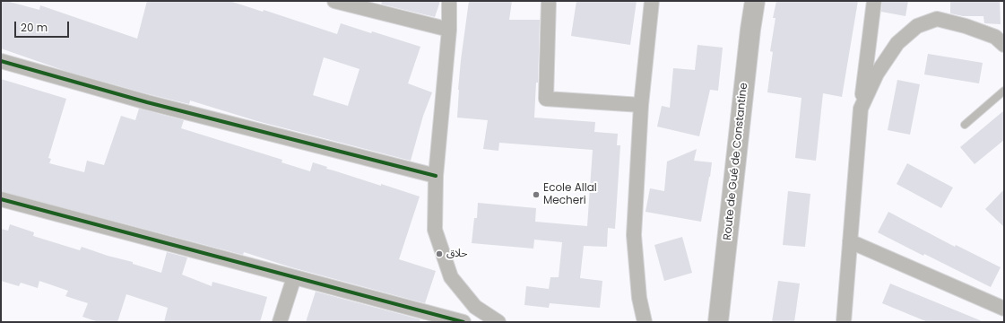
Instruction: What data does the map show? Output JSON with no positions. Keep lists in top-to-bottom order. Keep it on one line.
{"streets":{"main road":["Route de Gué de Constantine"]},"places":["Ecole Allal Mecheri","حلاق"],"scale_bar":"20 m"}
